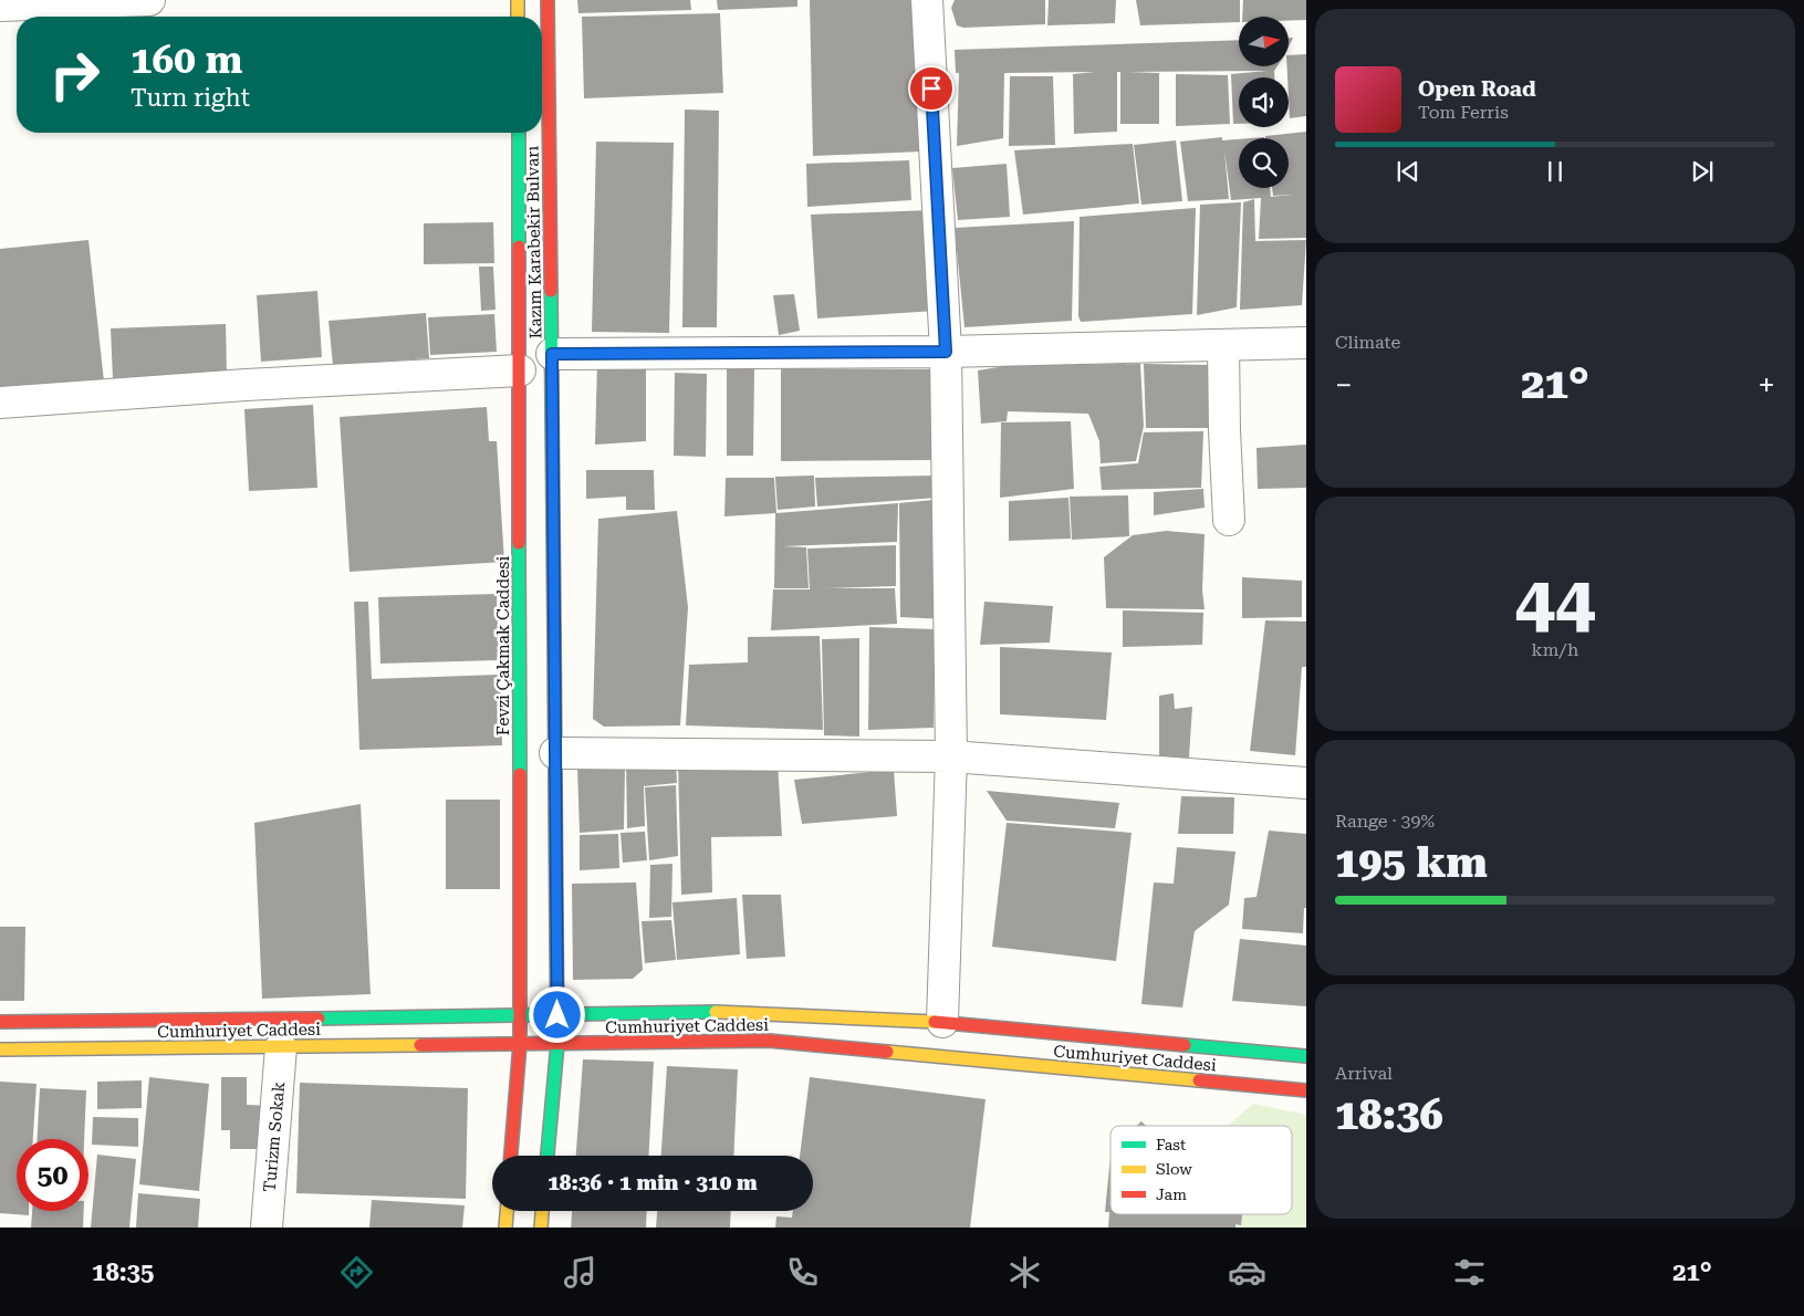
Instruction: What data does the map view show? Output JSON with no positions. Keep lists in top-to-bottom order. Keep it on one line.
{"streets":{"main road":["Kazım Karabekir Bulvarı","Fevzi Çakmak Caddesi","Cumhuriyet Caddesi"],"street":["Turizm Sokak"]},"crossings":[["Kazım Karabekir Bulvarı","Cumhuriyet Caddesi"],["Fevzi Çakmak Caddesi","Cumhuriyet Caddesi"],["Cumhuriyet Caddesi","Turizm Sokak"]],"legend":["Fast","Slow","Jam"],"north":"right","page":{"turn":["160 m","Turn right"],"song":["Open Road","Tom Ferris"],"tile":["Climate",["44","km/h"],["Range · 39%","195 km"],["Arrival","18:36"]],"heat":["−","21°","+"],"limit":"50","trip":"18:36 · 1 min · 310 m","tabs":["18:35","21°"]}}
